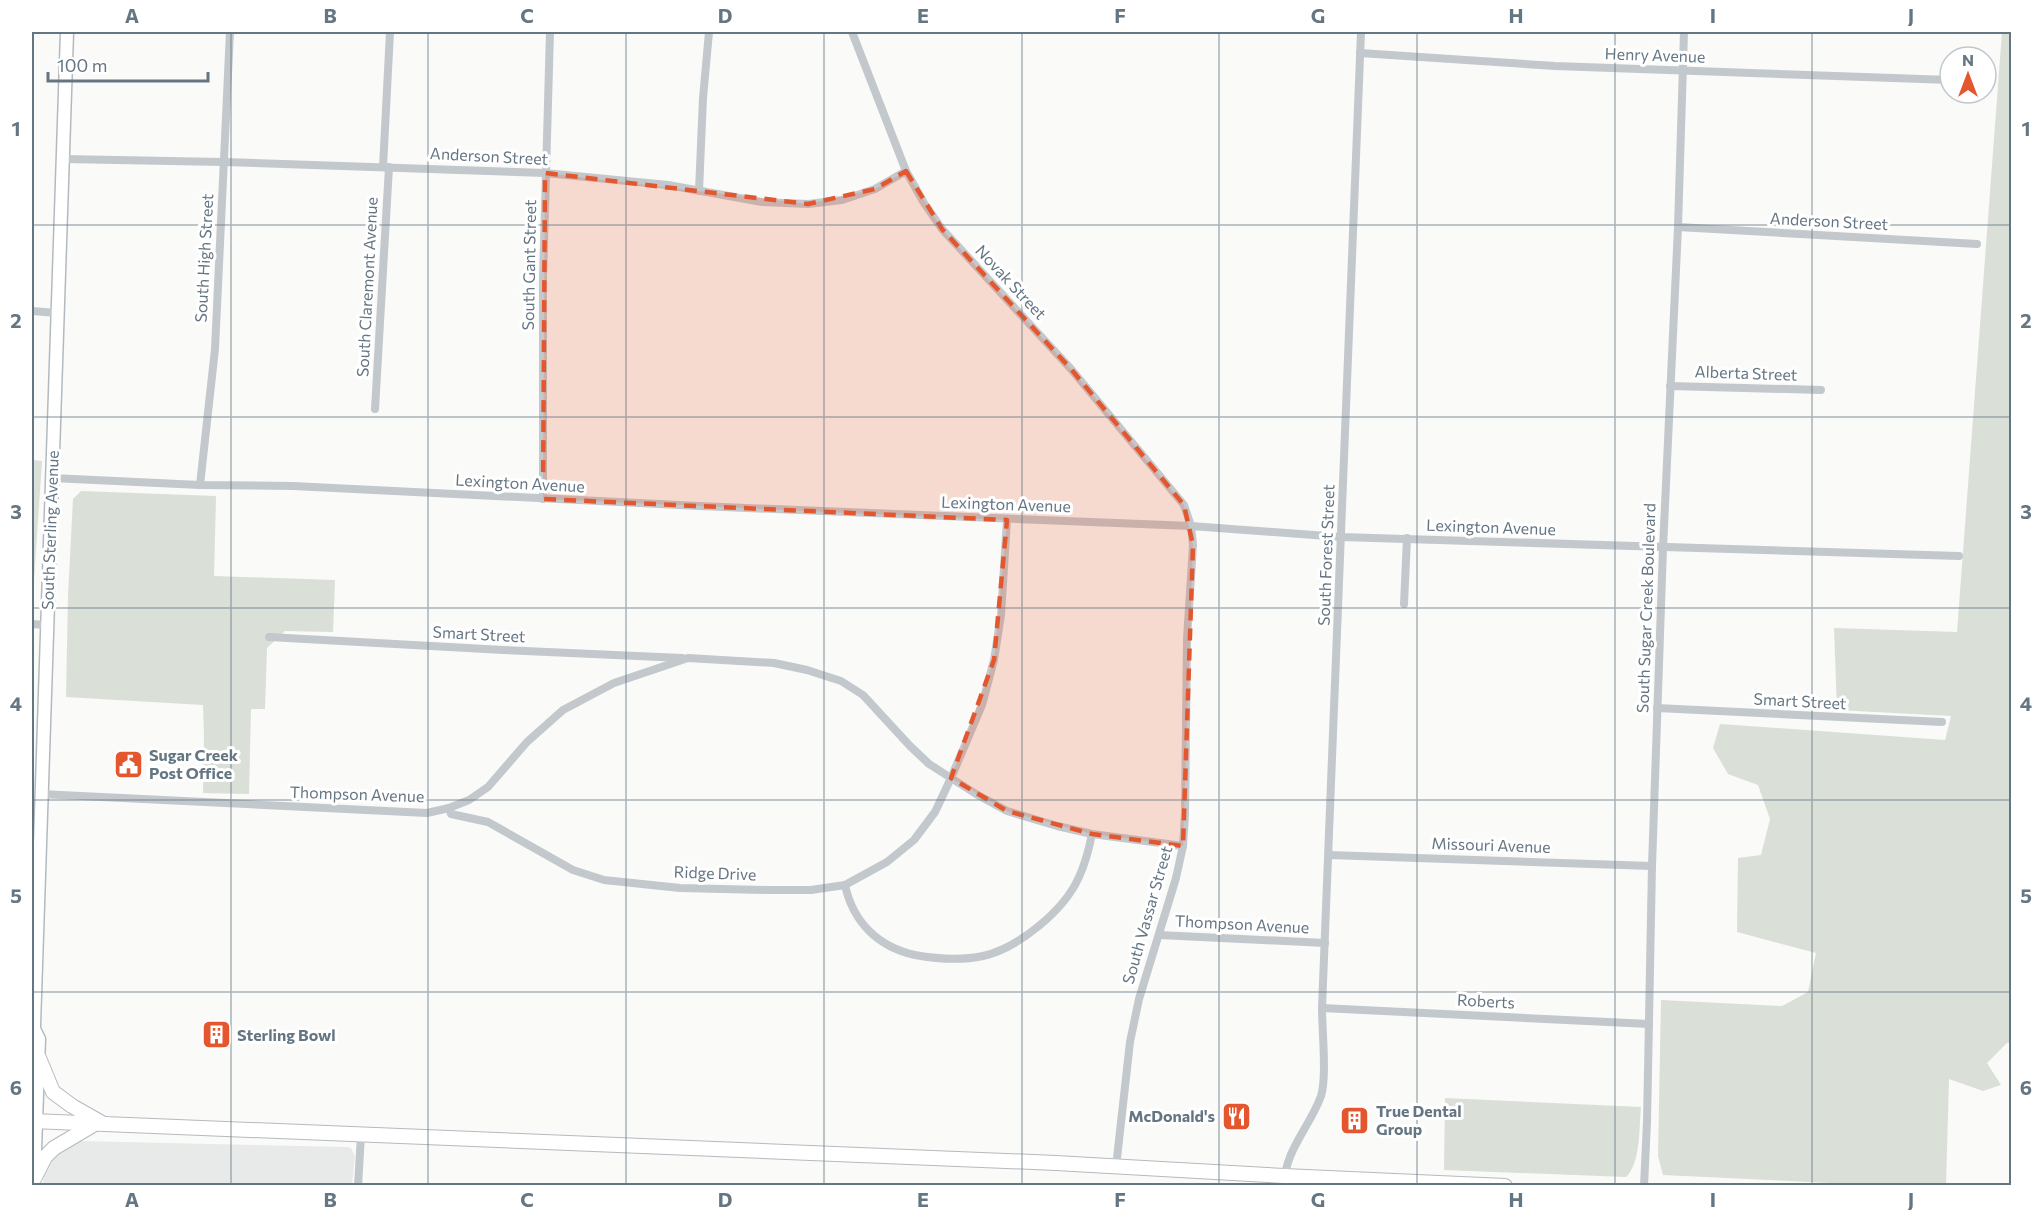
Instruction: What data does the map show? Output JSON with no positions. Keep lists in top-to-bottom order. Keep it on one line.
{"streets":{"main road":["South Sterling Avenue"],"street":["Henry Avenue","Anderson Street","South High Street","South Gant Street","Novak Street","South Claremont Avenue","Alberta Street","Lexington Avenue","South Forest Street","South Sugar Creek Boulevard","Smart Street","Thompson Avenue","Missouri Avenue","Ridge Drive","South Vassar Street","Roberts"]},"crossings":[["Henry Avenue","South Forest Street"],["Henry Avenue","South Sugar Creek Boulevard"],["Anderson Street","South High Street"],["Anderson Street","South Gant Street"],["Anderson Street","Novak Street"],["Anderson Street","South Claremont Avenue"],["Anderson Street","South Sterling Avenue"],["Anderson Street","South Sugar Creek Boulevard"],["South High Street","Lexington Avenue"],["South Gant Street","Lexington Avenue"],["Novak Street","Lexington Avenue"],["Novak Street","South Vassar Street"],["Alberta Street","South Sugar Creek Boulevard"],["Lexington Avenue","South Sterling Avenue"],["Lexington Avenue","South Forest Street"],["Lexington Avenue","South Sugar Creek Boulevard"],["Lexington Avenue","Ridge Drive"],["Lexington Avenue","South Vassar Street"],["South Sterling Avenue","Thompson Avenue"],["South Forest Street","Thompson Avenue"],["South Forest Street","Missouri Avenue"],["South Forest Street","Roberts"],["South Sugar Creek Boulevard","Smart Street"],["South Sugar Creek Boulevard","Missouri Avenue"],["South Sugar Creek Boulevard","Roberts"],["Smart Street","Thompson Avenue"],["Thompson Avenue","Ridge Drive"],["Thompson Avenue","South Vassar Street"]],"places":{"public building":["Sugar Creek Post Office"],"building":["Sterling Bowl","True Dental Group"],"restaurant":["McDonald's"]},"scale_bar":"100 m","north":"top","grid":{"columns":["A","B","C","D","E","F","G","H","I","J"],"rows":["1","2","3","4","5","6"]}}
